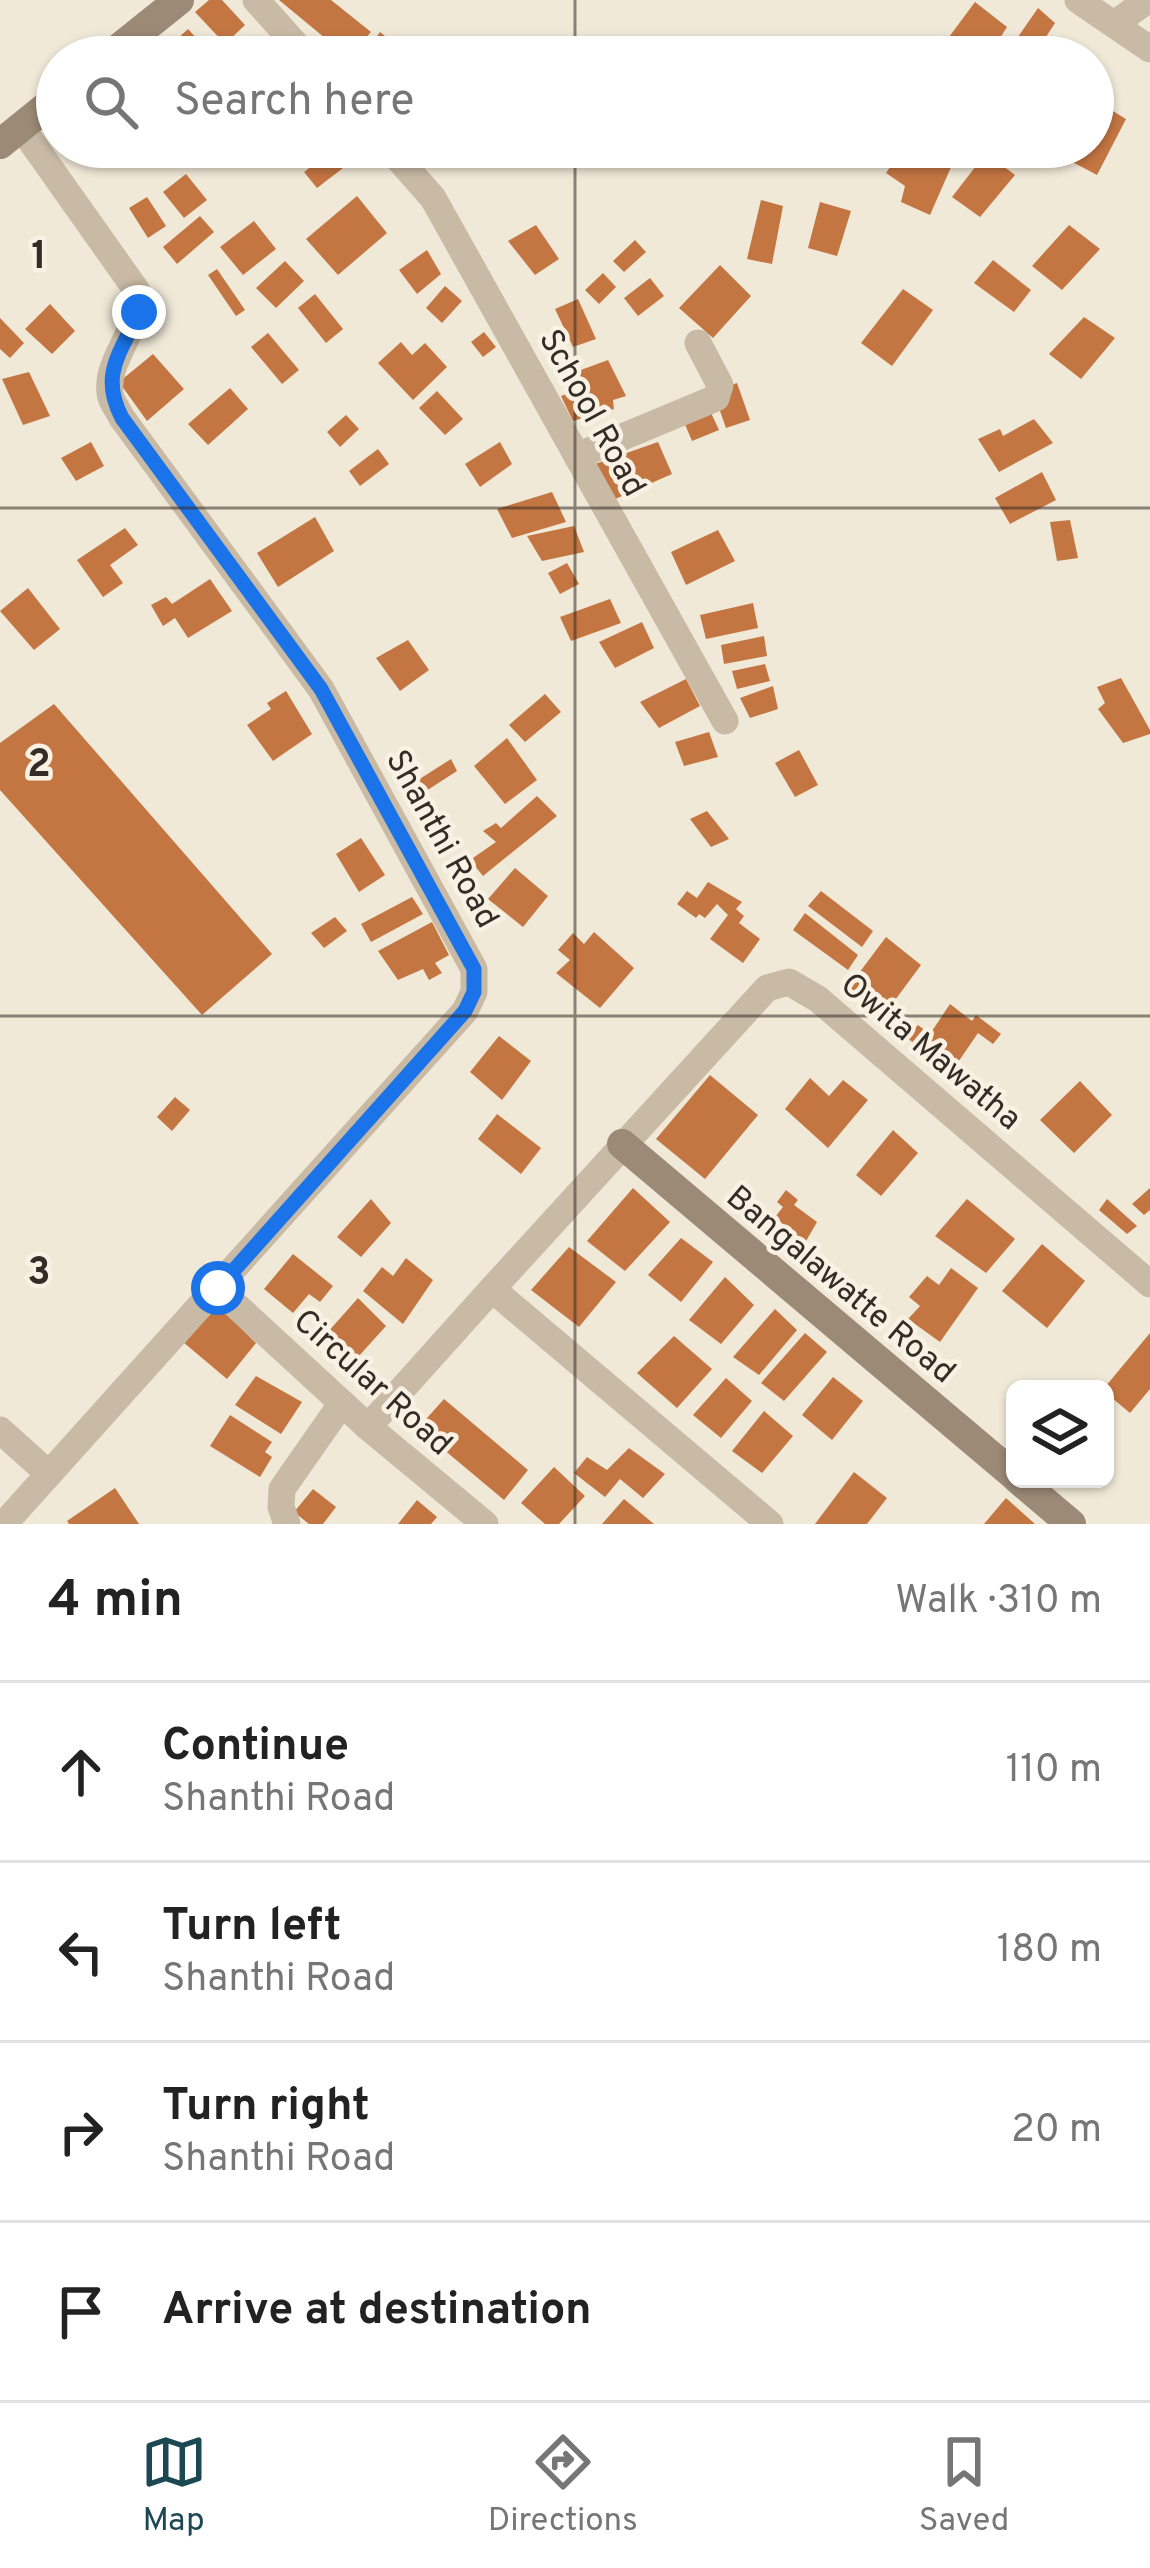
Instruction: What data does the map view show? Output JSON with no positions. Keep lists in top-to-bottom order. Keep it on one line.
{"streets":{"street":["School Road","Shanthi Road","Owita Mawatha","Bangalawatte Road","Circular Road"]},"crossings":[["Shanthi Road","Circular Road"],["Owita Mawatha","Bangalawatte Road"]],"page":{"search":"Search here","heading":["4 min","Walk · 310 m"],"list":[["Continue","Shanthi Road","110 m"],["Turn left","Shanthi Road","180 m"],["Turn right","Shanthi Road","20 m"],"Arrive at destination"],"nav":["Map","Directions","Saved"]},"grid":{"rows":["1","2","3"]}}
